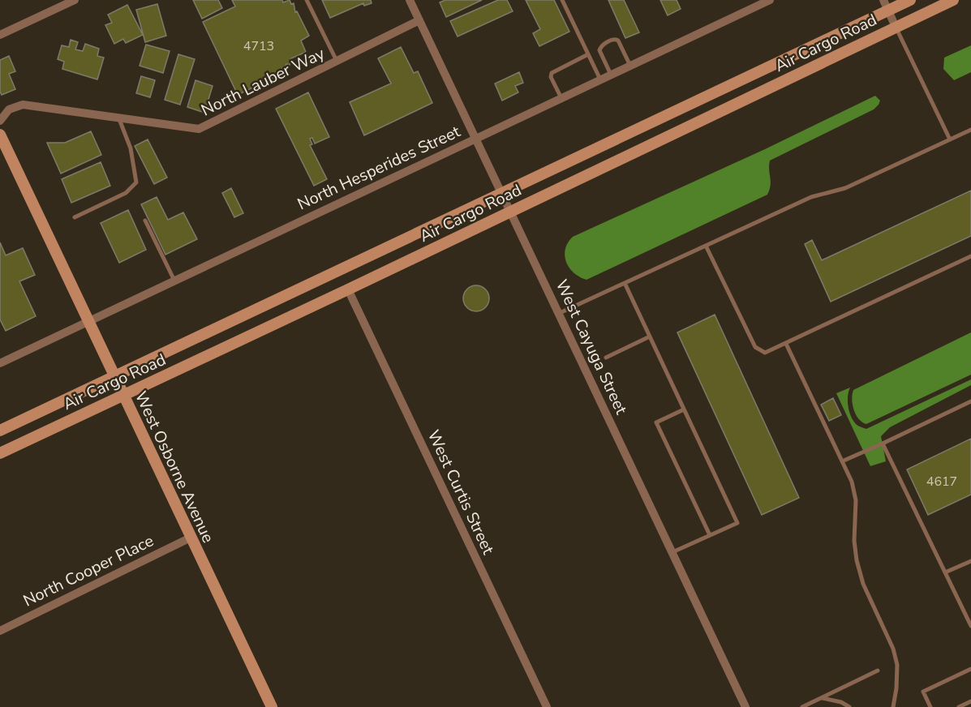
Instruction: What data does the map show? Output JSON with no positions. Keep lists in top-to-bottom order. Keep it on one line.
{"streets":{"street":["Air Cargo Road","North Lauber Way","North Hesperides Street","West Cayuga Street","West Osborne Avenue","West Curtis Street","North Cooper Place"]},"crossings":[["Air Cargo Road","West Cayuga Street"],["Air Cargo Road","West Osborne Avenue"],["Air Cargo Road","West Curtis Street"],["North Lauber Way","West Cayuga Street"],["North Hesperides Street","West Cayuga Street"],["North Hesperides Street","West Osborne Avenue"],["West Osborne Avenue","North Cooper Place"]],"house_numbers":["4713","4617"]}
